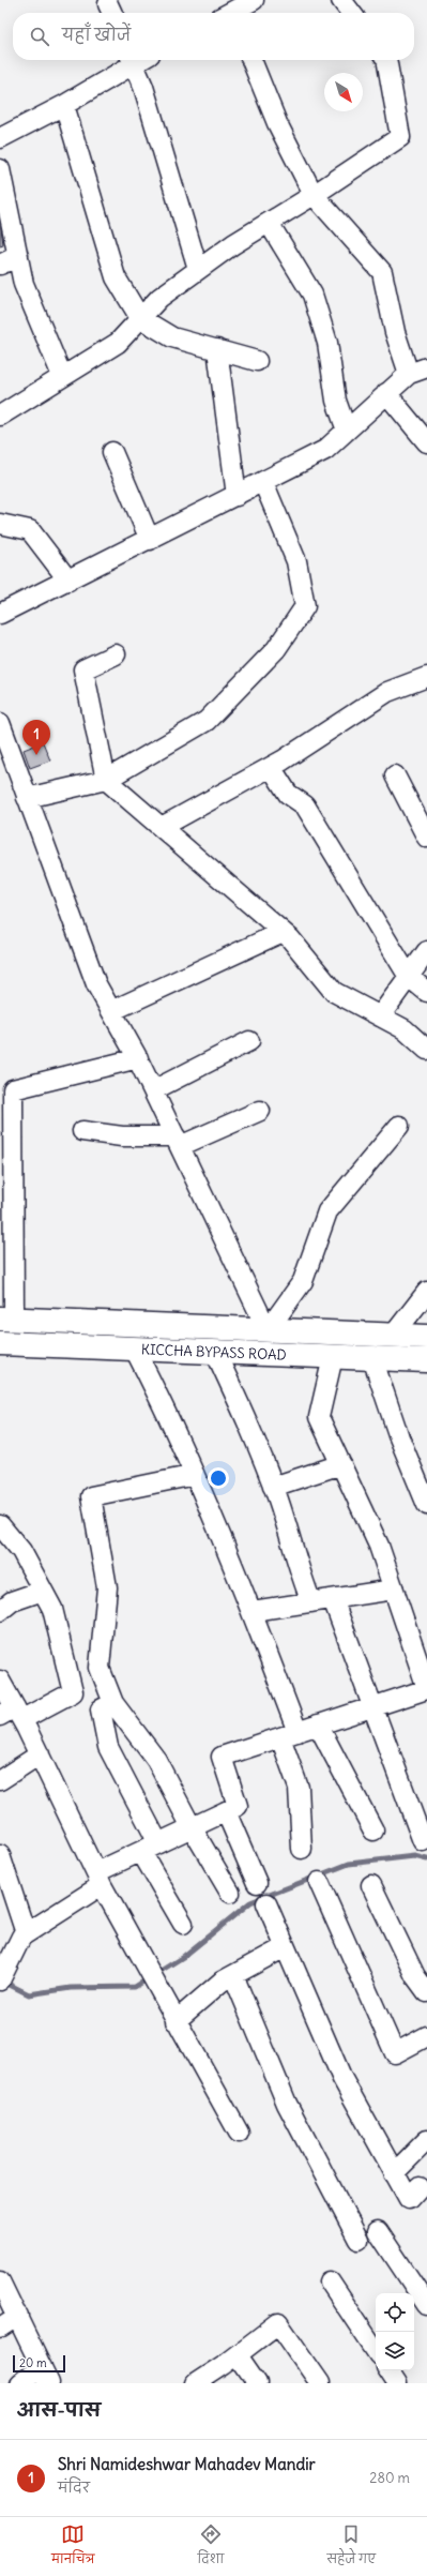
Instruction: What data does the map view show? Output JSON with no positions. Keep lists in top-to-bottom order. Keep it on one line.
{"streets":{"main road":["KICCHA BYPASS ROAD"]},"scale_bar":"20 m","north":"bottom right","page":{"search":"यहाँ खोजें","pins":"1","scale":"20 m","heading":"आस-पास","list":[{"mark":"1","name":"Shri Namideshwar Mahadev Mandir","note":"मंदिर","value":"280 m"}],"nav":["मानचित्र","दिशा","सहेजे गए"]}}
